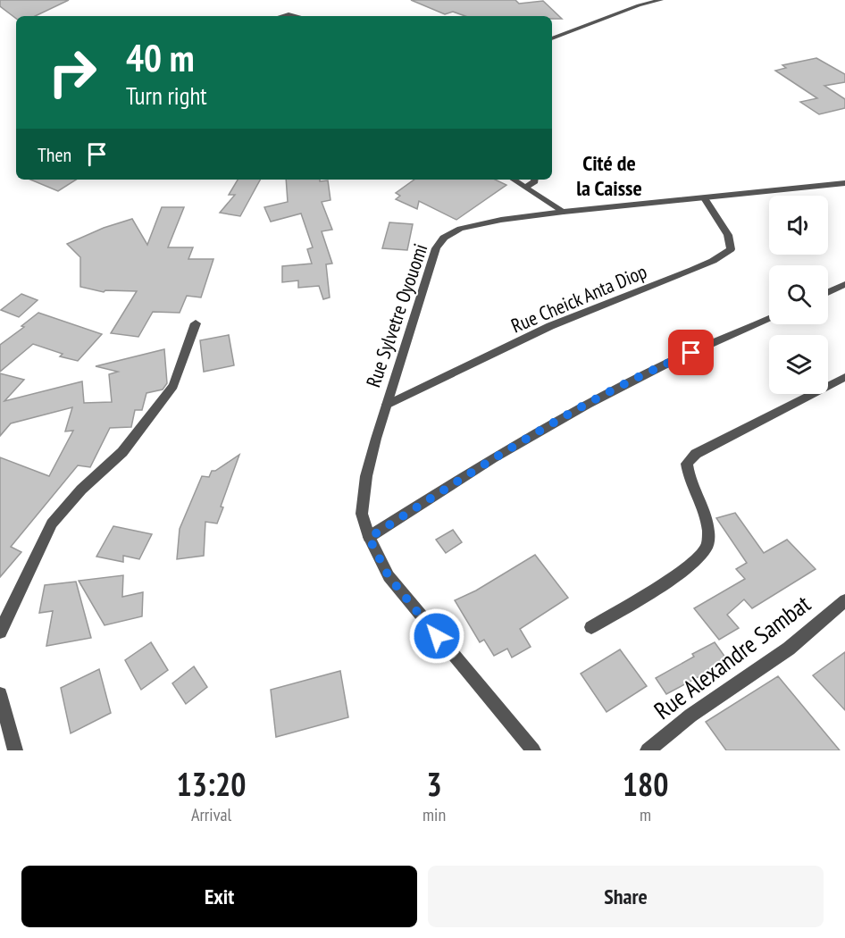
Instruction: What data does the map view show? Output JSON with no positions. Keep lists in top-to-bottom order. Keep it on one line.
{"streets":{"street":["Rue Cheick Anta Diop","Rue Sylvetre Oyouomi","Rue Alexandre Sambat"]},"crossings":[["Rue Cheick Anta Diop","Rue Sylvetre Oyouomi"]],"districts":["Cité de la Caisse"],"page":{"turn":["40 m","Turn right"],"then":"Then","eta":["13:20","Arrival","3","min","180","m"],"buttons":["Exit","Share"]}}
